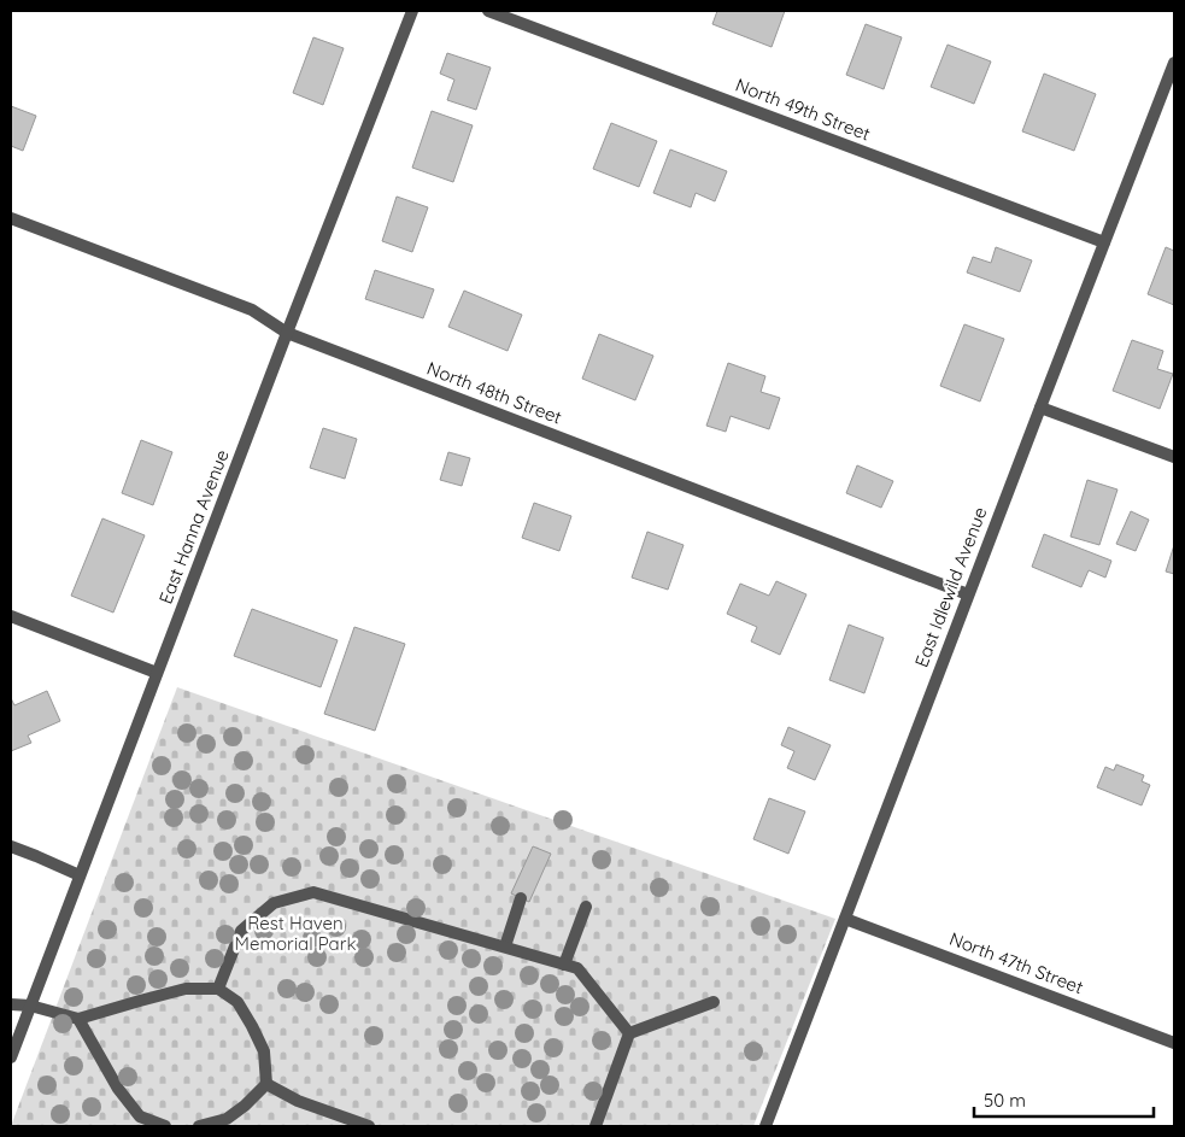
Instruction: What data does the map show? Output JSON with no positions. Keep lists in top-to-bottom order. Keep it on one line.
{"streets":{"street":["North 49th Street","North 48th Street","East Hanna Avenue","East Idlewild Avenue","North 47th Street"]},"crossings":[["North 49th Street","East Idlewild Avenue"],["North 48th Street","East Hanna Avenue"],["North 48th Street","East Idlewild Avenue"],["East Idlewild Avenue","North 47th Street"]],"parks":["Rest Haven Memorial Park"],"scale_bar":"50 m"}
